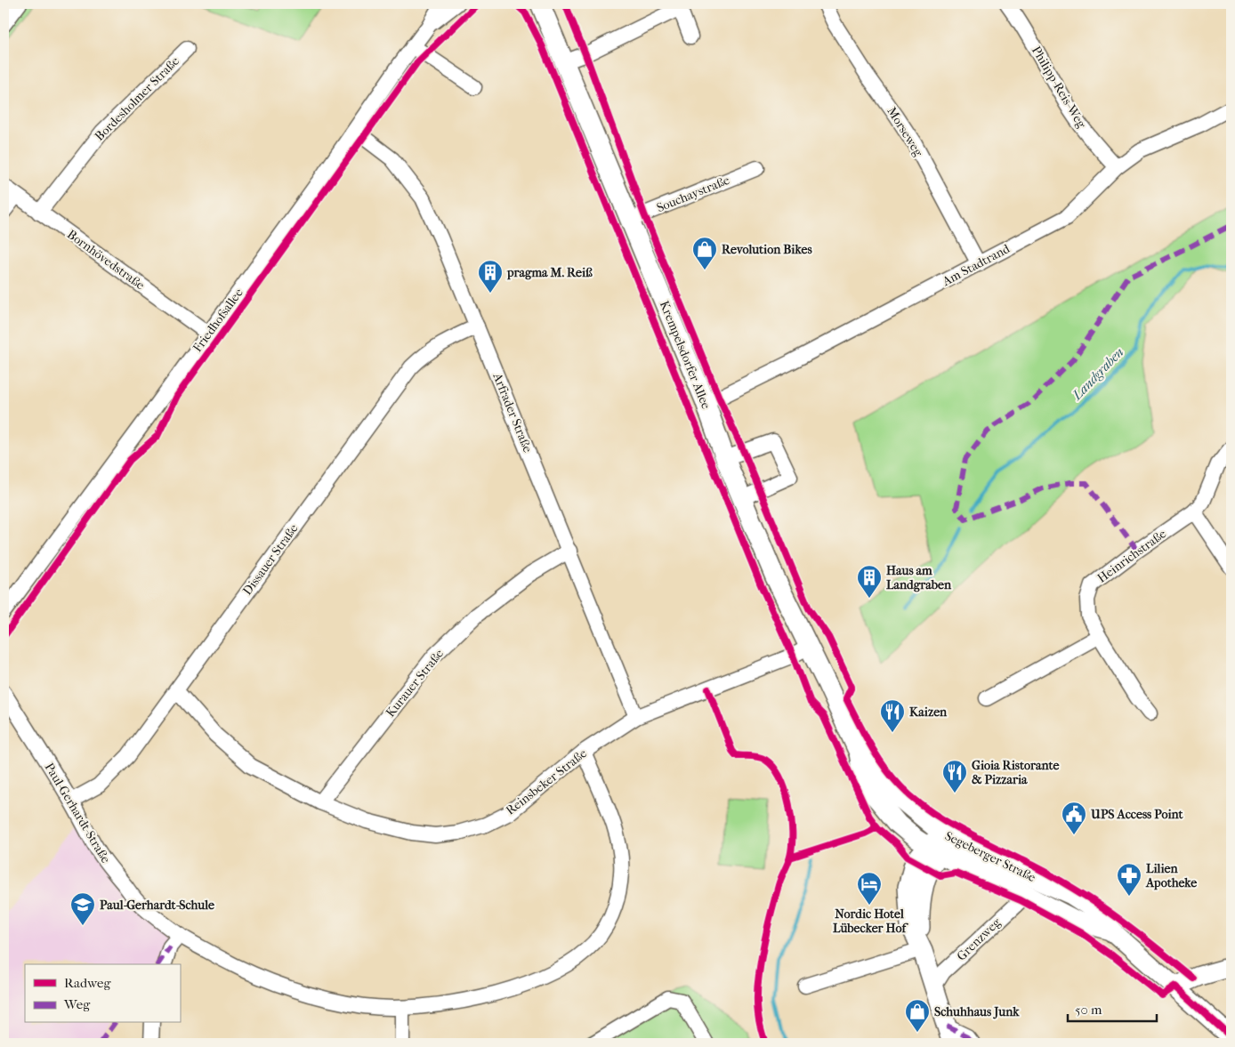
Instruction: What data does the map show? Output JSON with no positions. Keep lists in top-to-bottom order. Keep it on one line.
{"streets":{"main road":["Krempelsdorfer Allee","Segeberger Straße"],"street":["Philipp-Reis-Weg","Bordesholmer Straße","Morseweg","Souchaystraße","Bornhövedstraße","Am Stadtrand","Friedhofsallee","Arfrader Straße","Heinrichstraße","Dissauer Straße","Kurauer Straße","Reinsbeker Straße","Paul-Gerhardt-Straße","Grenzweg"]},"crossings":[["Philipp-Reis-Weg","Am Stadtrand"],["Bordesholmer Straße","Bornhövedstraße"],["Morseweg","Am Stadtrand"],["Souchaystraße","Krempelsdorfer Allee"],["Bornhövedstraße","Friedhofsallee"],["Am Stadtrand","Krempelsdorfer Allee"],["Friedhofsallee","Arfrader Straße"],["Krempelsdorfer Allee","Reinsbeker Straße"],["Krempelsdorfer Allee","Segeberger Straße"],["Arfrader Straße","Dissauer Straße"],["Arfrader Straße","Kurauer Straße"],["Arfrader Straße","Reinsbeker Straße"],["Dissauer Straße","Reinsbeker Straße"],["Dissauer Straße","Paul-Gerhardt-Straße"],["Kurauer Straße","Reinsbeker Straße"],["Reinsbeker Straße","Paul-Gerhardt-Straße"],["Segeberger Straße","Grenzweg"]],"water":["Landgraben"],"places":{"shop":["Revolution Bikes","Schuhhaus Junk"],"building":["pragma M. Reiß","Haus am Landgraben"],"restaurant":["Kaizen","Gioia Ristorante & Pizzaria"],"public building":["UPS Access Point"],"pharmacy":["Lilien Apotheke"],"hotel":["Nordic Hotel Lübecker Hof"],"school or university":["Paul-Gerhardt-Schule"]},"legend":["Radweg","Weg"],"scale_bar":"50 m"}
